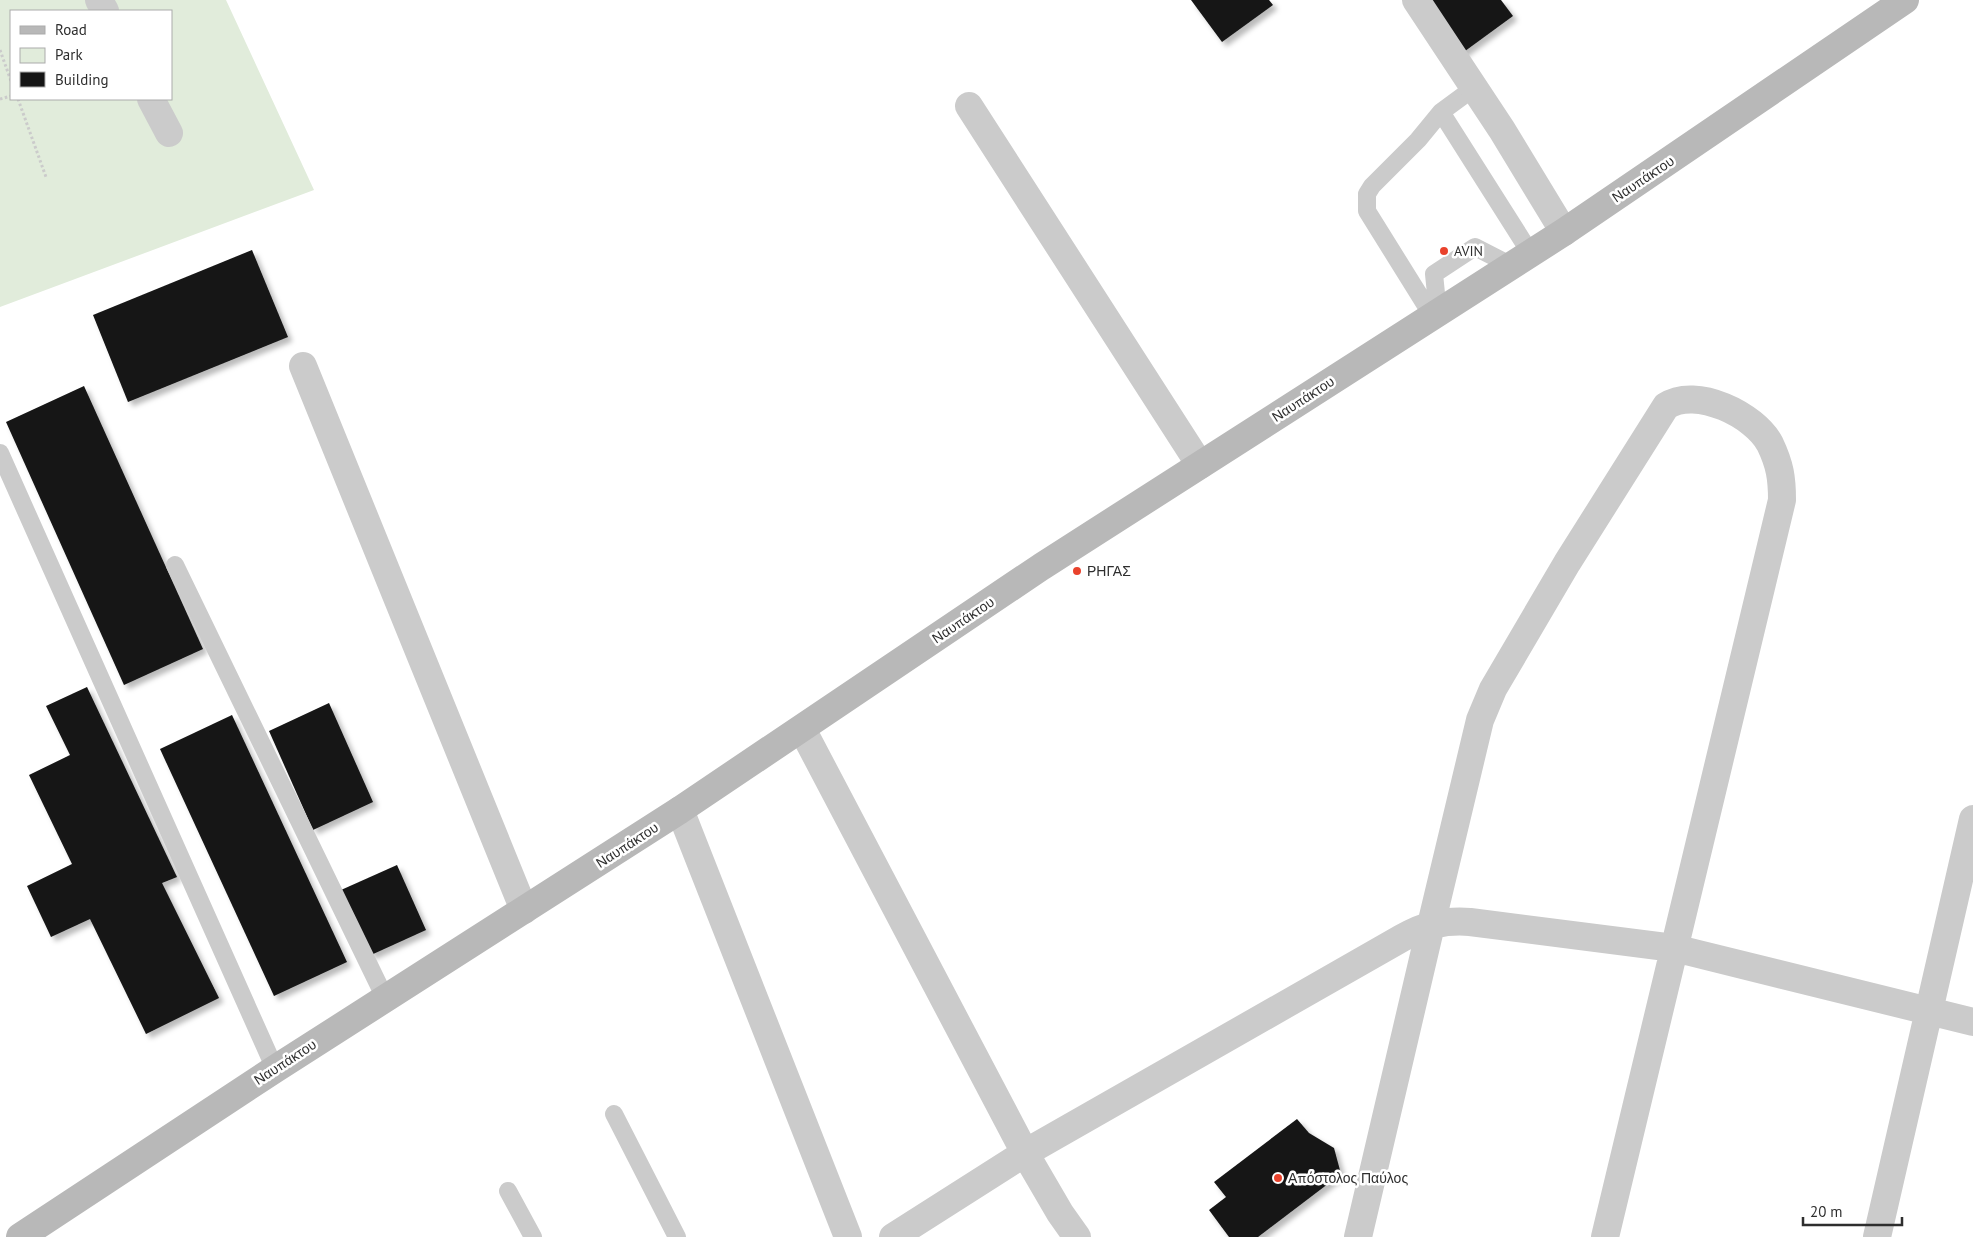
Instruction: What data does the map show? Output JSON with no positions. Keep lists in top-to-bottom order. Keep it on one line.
{"streets":{"main road":["Ναυπάκτου"]},"places":["AVIN","ΡΗΓΑΣ","Απόστολος Παύλος"],"legend":["Road","Park","Building"],"scale_bar":"20 m"}
